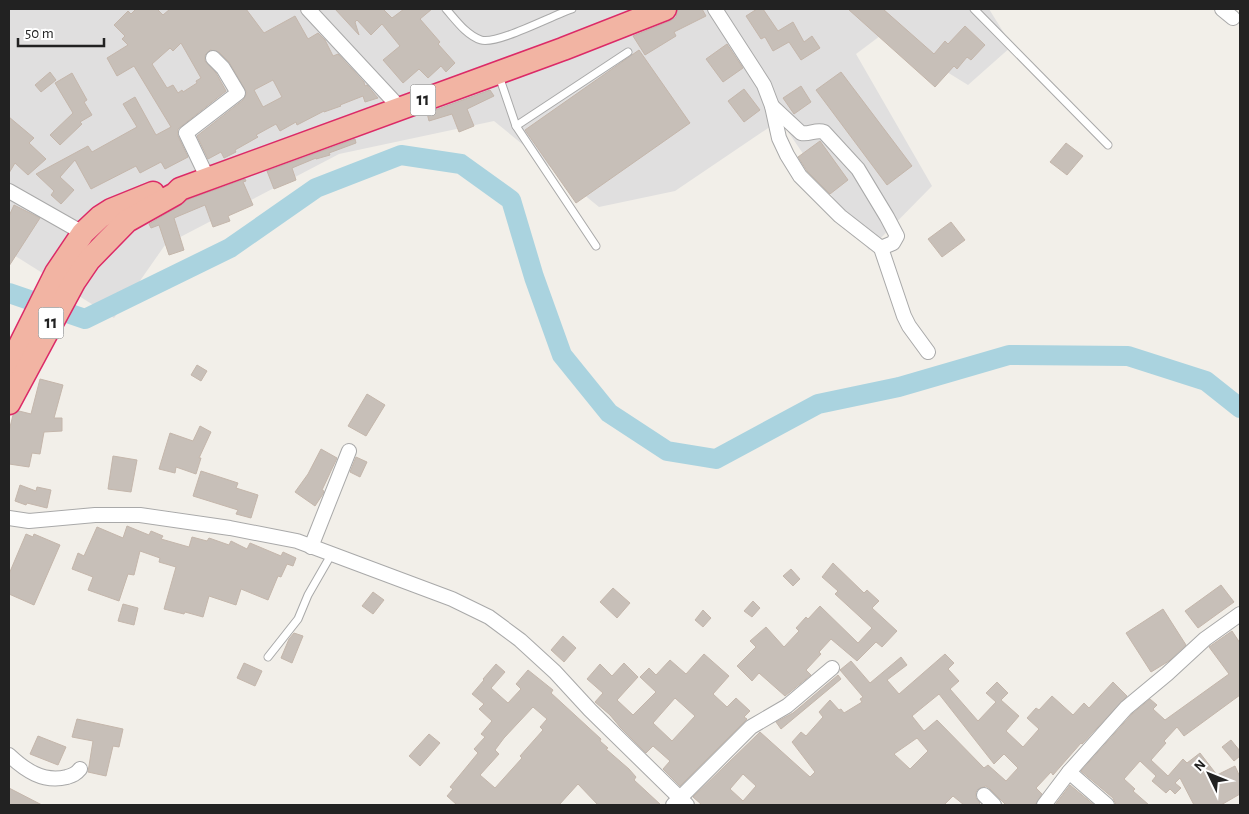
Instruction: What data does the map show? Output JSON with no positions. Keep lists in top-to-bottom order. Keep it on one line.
{"streets":{"highway":["11"]},"scale_bar":"50 m","north":"top left"}
